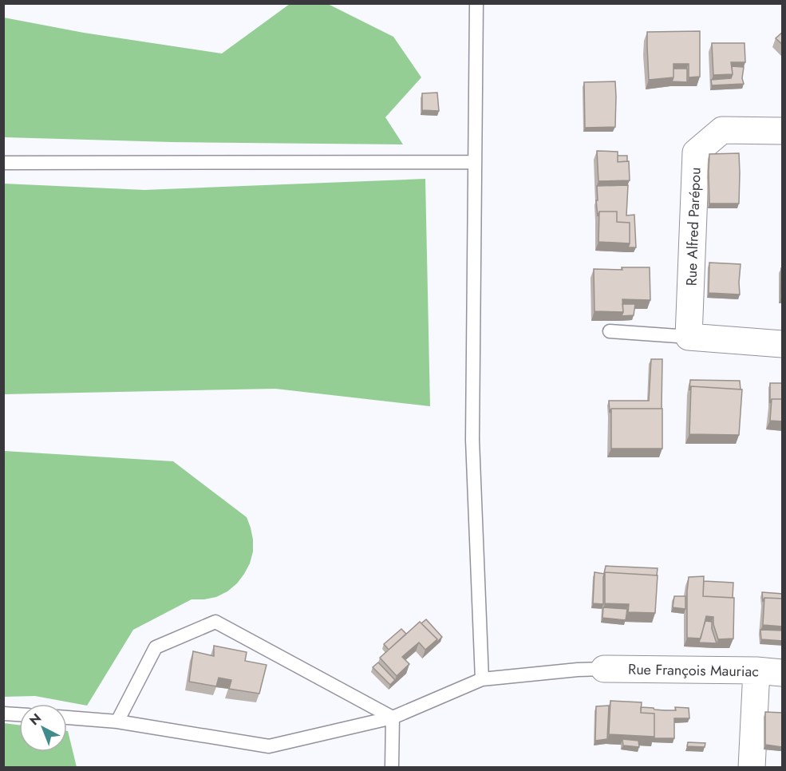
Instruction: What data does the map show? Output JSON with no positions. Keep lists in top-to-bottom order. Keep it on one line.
{"streets":{"street":["Rue Alfred Parépou","Rue François Mauriac"]},"north":"top left"}
